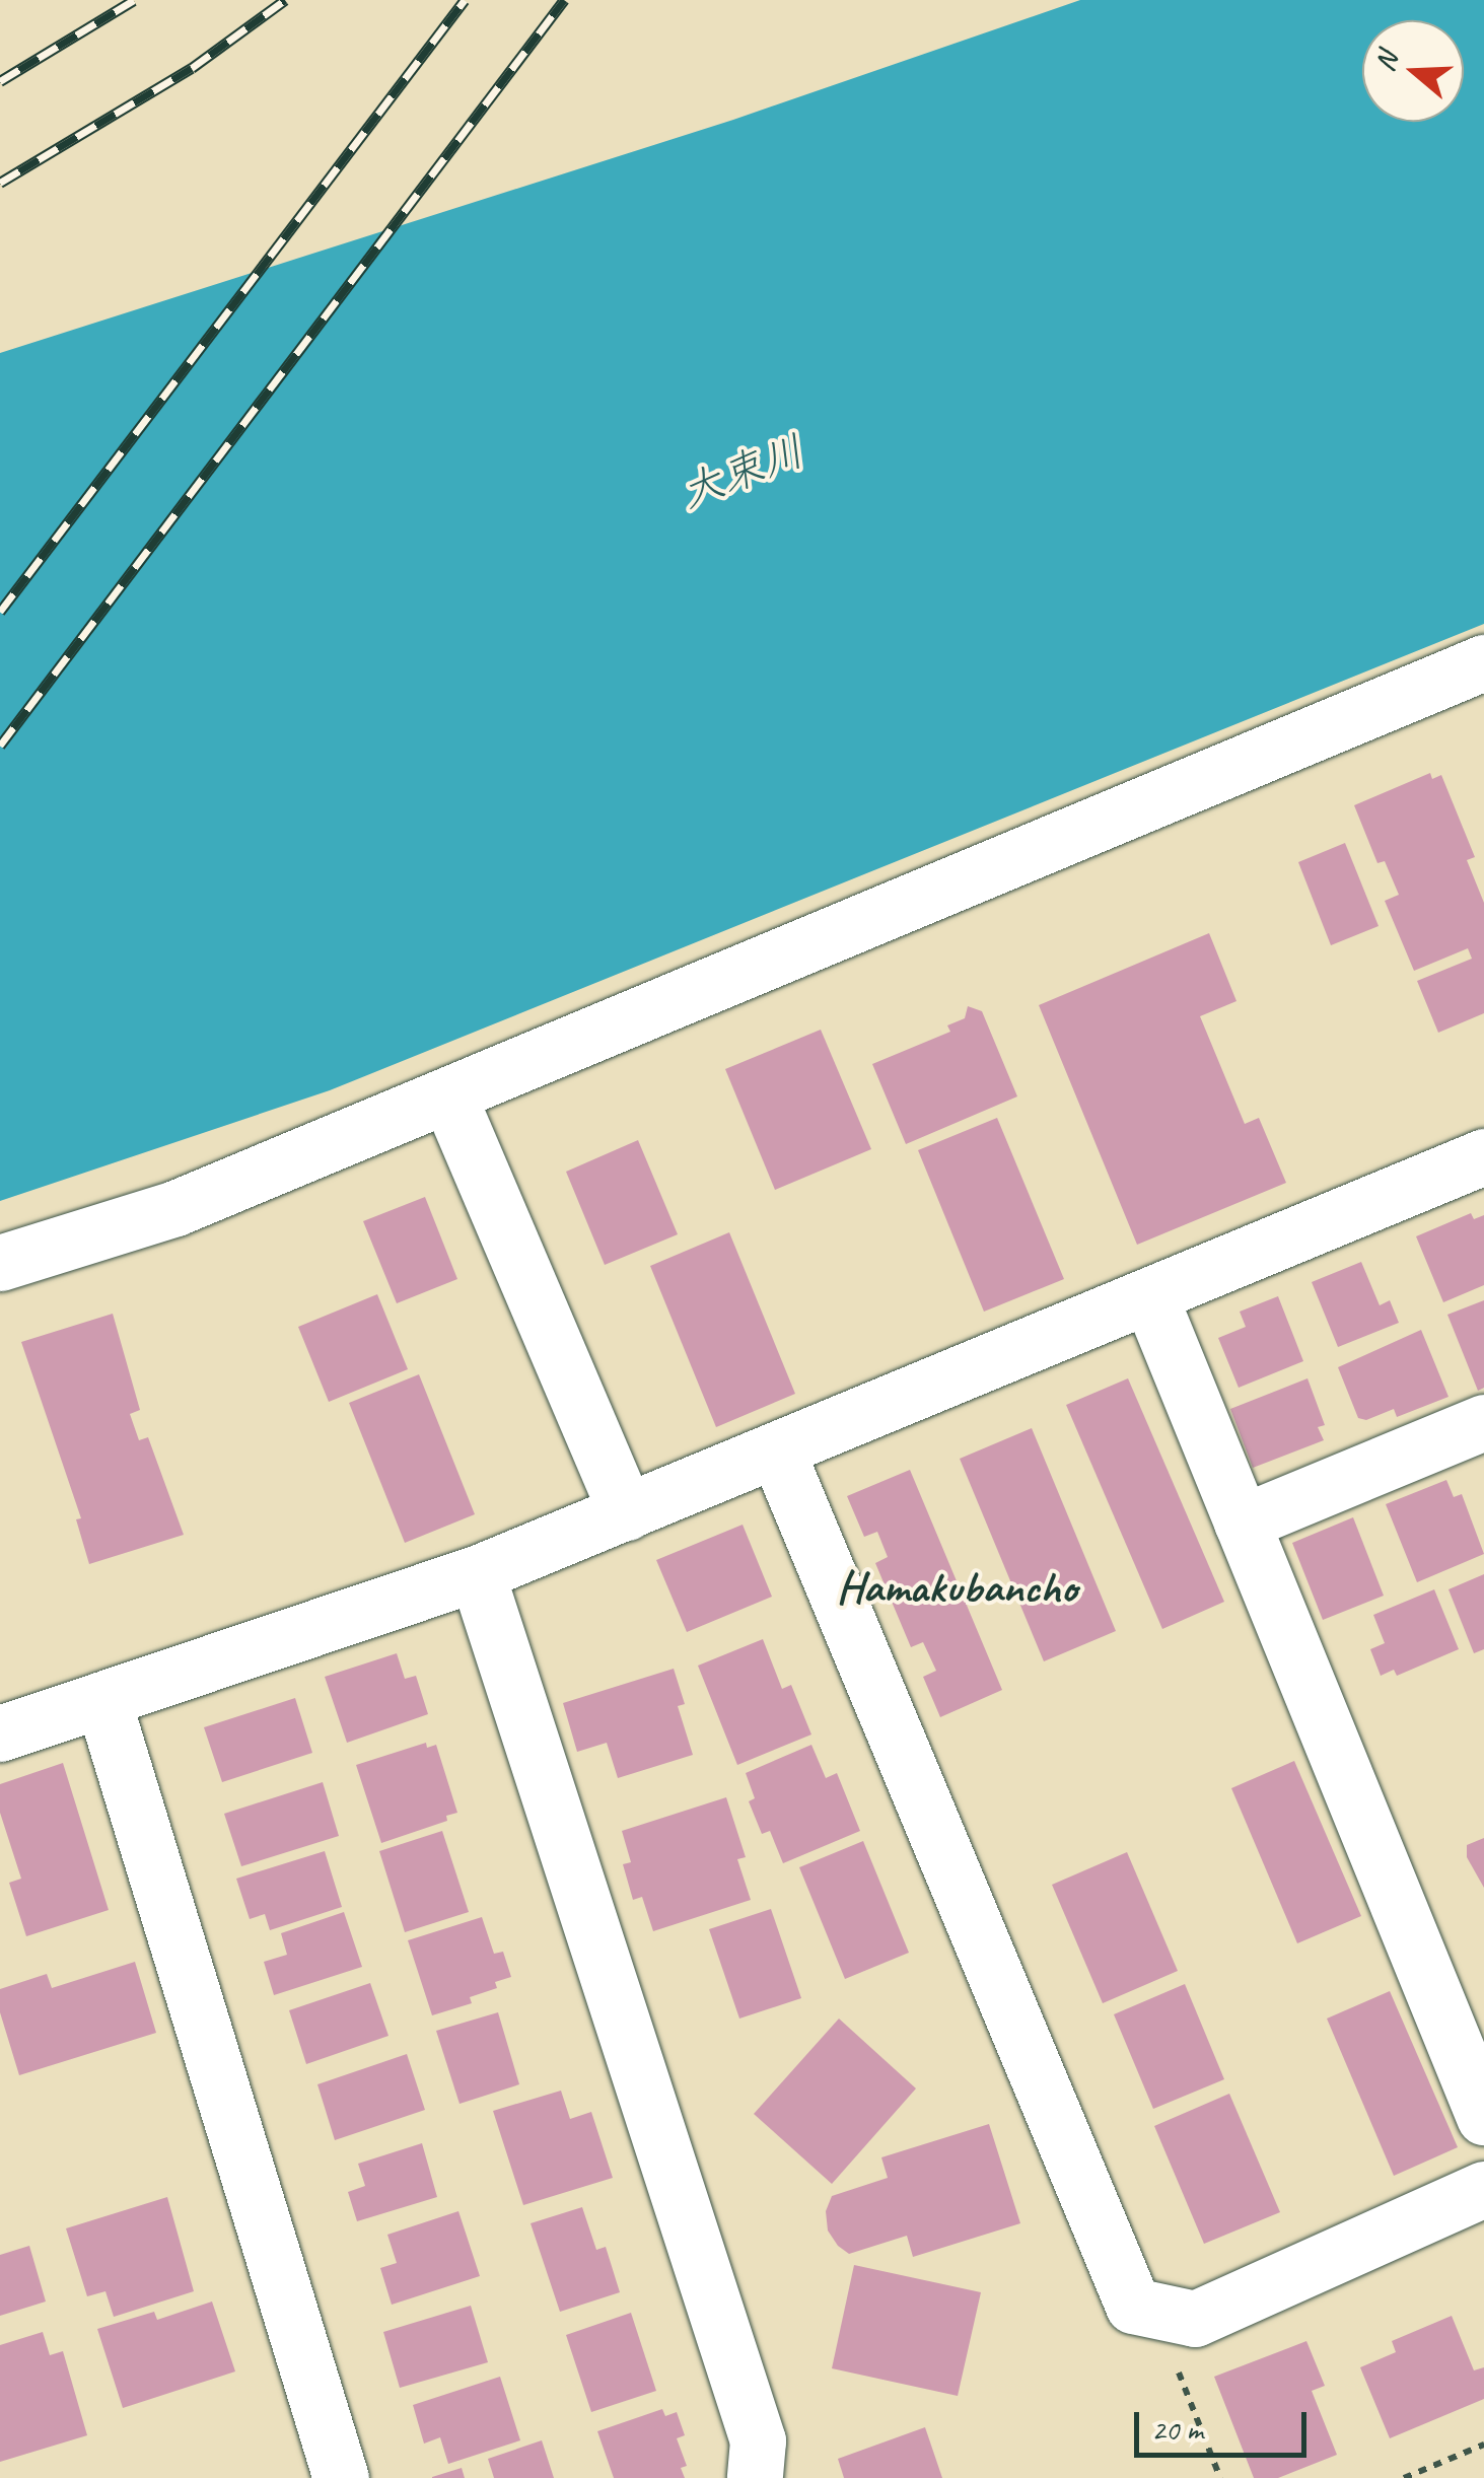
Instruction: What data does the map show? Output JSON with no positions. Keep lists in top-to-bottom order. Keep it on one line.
{"districts":["Hamakubancho"],"water":["大束川"],"scale_bar":"20 m","north":"left"}
